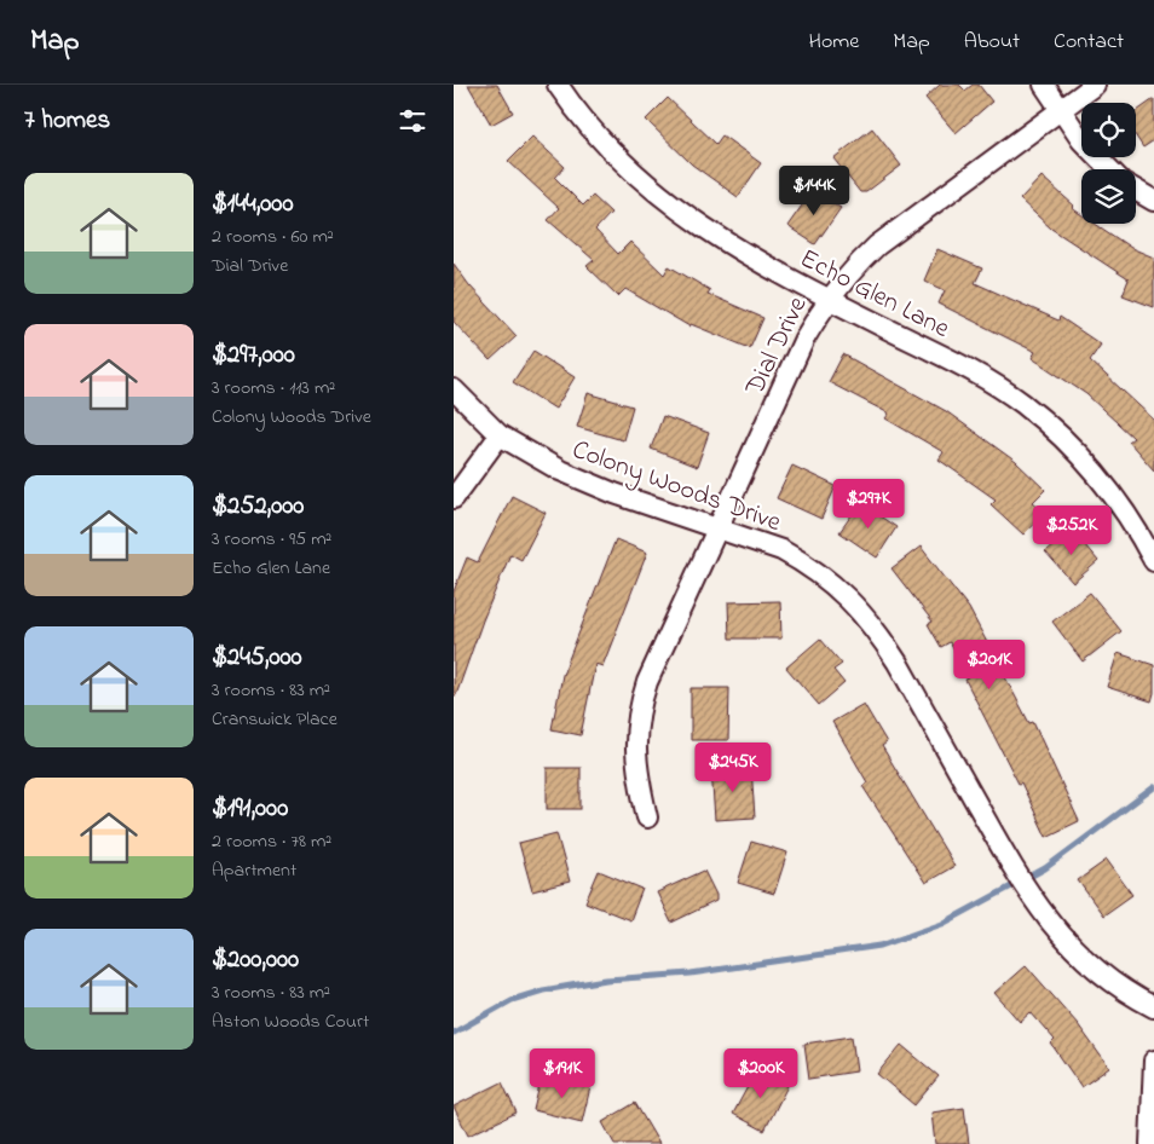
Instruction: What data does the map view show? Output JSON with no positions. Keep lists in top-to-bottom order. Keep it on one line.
{"streets":{"street":["Echo Glen Lane","Dial Drive","Colony Woods Drive"]},"crossings":[["Echo Glen Lane","Dial Drive"],["Dial Drive","Colony Woods Drive"]],"page":{"header":"Map","nav":["Home","Map","About","Contact"],"heading":"7 homes","list":[{"name":"$144,000","note":"2 rooms · 60 m² · Dial Drive"},{"name":"$297,000","note":"3 rooms · 113 m² · Colony Woods Drive"},{"name":"$252,000","note":"3 rooms · 95 m² · Echo Glen Lane"},{"name":"$245,000","note":"3 rooms · 83 m² · Cranswick Place"},{"name":"$191,000","note":"2 rooms · 78 m² · Apartment"},{"name":"$200,000","note":"3 rooms · 83 m² · Aston Woods Court"}],"price":["$144K","$297K","$252K","$201K","$245K","$191K","$200K"]}}
